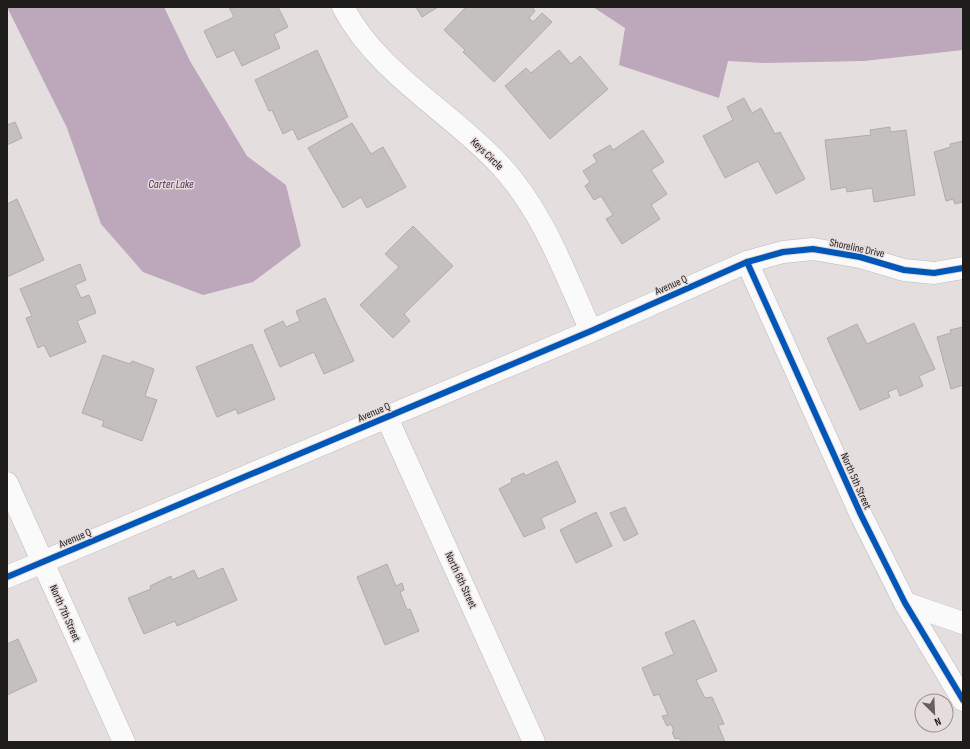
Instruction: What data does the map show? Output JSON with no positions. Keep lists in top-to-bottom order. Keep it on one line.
{"streets":{"street":["Keys Circle","Shoreline Drive","Avenue Q","North 5th Street","North 6th Street","North 7th Street"]},"crossings":[["Keys Circle","Avenue Q"],["Shoreline Drive","Avenue Q"],["Shoreline Drive","North 5th Street"],["Avenue Q","North 5th Street"],["Avenue Q","North 6th Street"],["Avenue Q","North 7th Street"]],"water":["Carter Lake"],"north":"bottom right"}
